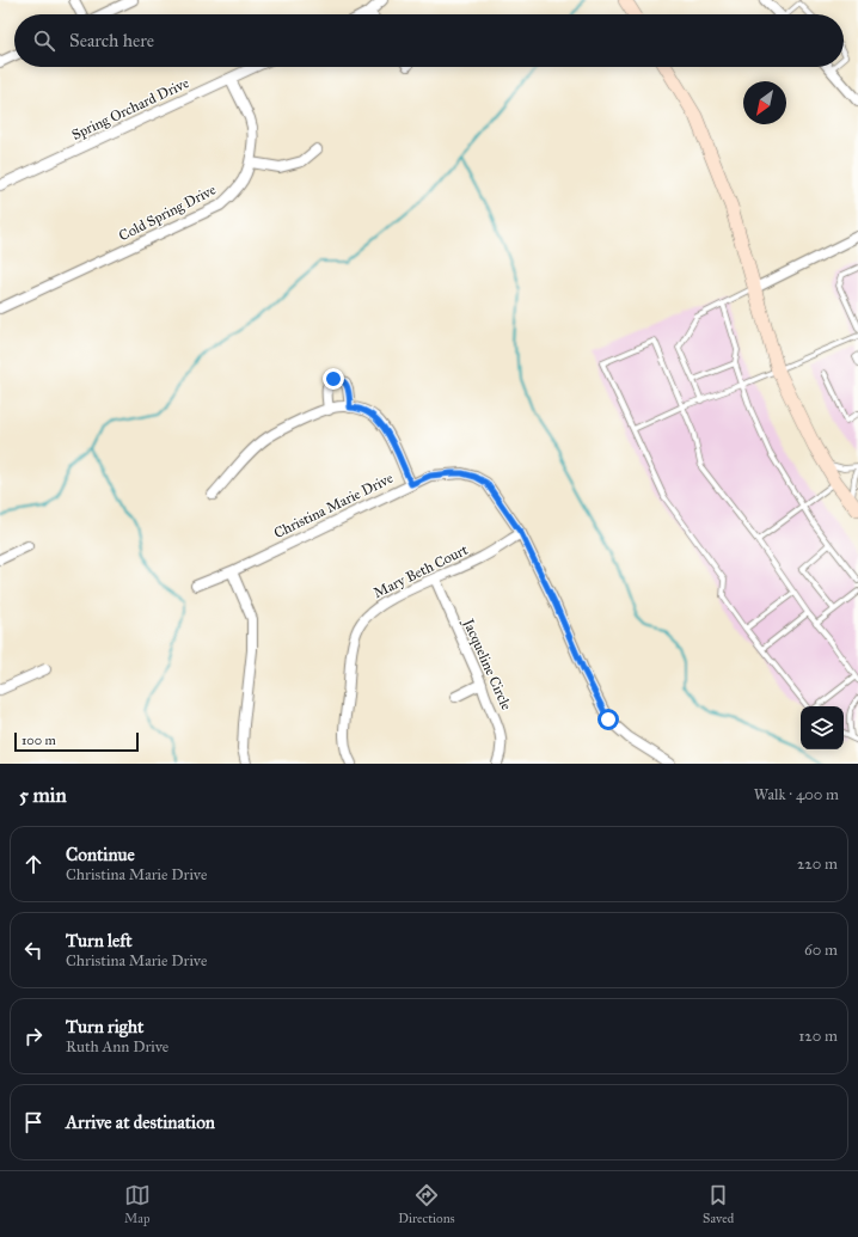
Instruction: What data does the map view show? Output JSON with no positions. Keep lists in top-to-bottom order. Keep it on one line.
{"streets":{"street":["Spring Orchard Drive","Cold Spring Drive","Christina Marie Drive","Mary Beth Court","Jacqueline Circle"]},"crossings":[["Spring Orchard Drive","Cold Spring Drive"],["Christina Marie Drive","Mary Beth Court"],["Mary Beth Court","Jacqueline Circle"]],"scale_bar":"100 m","north":"bottom left","page":{"search":"Search here","scale":"100 m","heading":["5 min","Walk · 400 m"],"list":[["Continue","Christina Marie Drive","220 m"],["Turn left","Christina Marie Drive","60 m"],["Turn right","Ruth Ann Drive","120 m"],"Arrive at destination"],"nav":["Map","Directions","Saved"]}}
